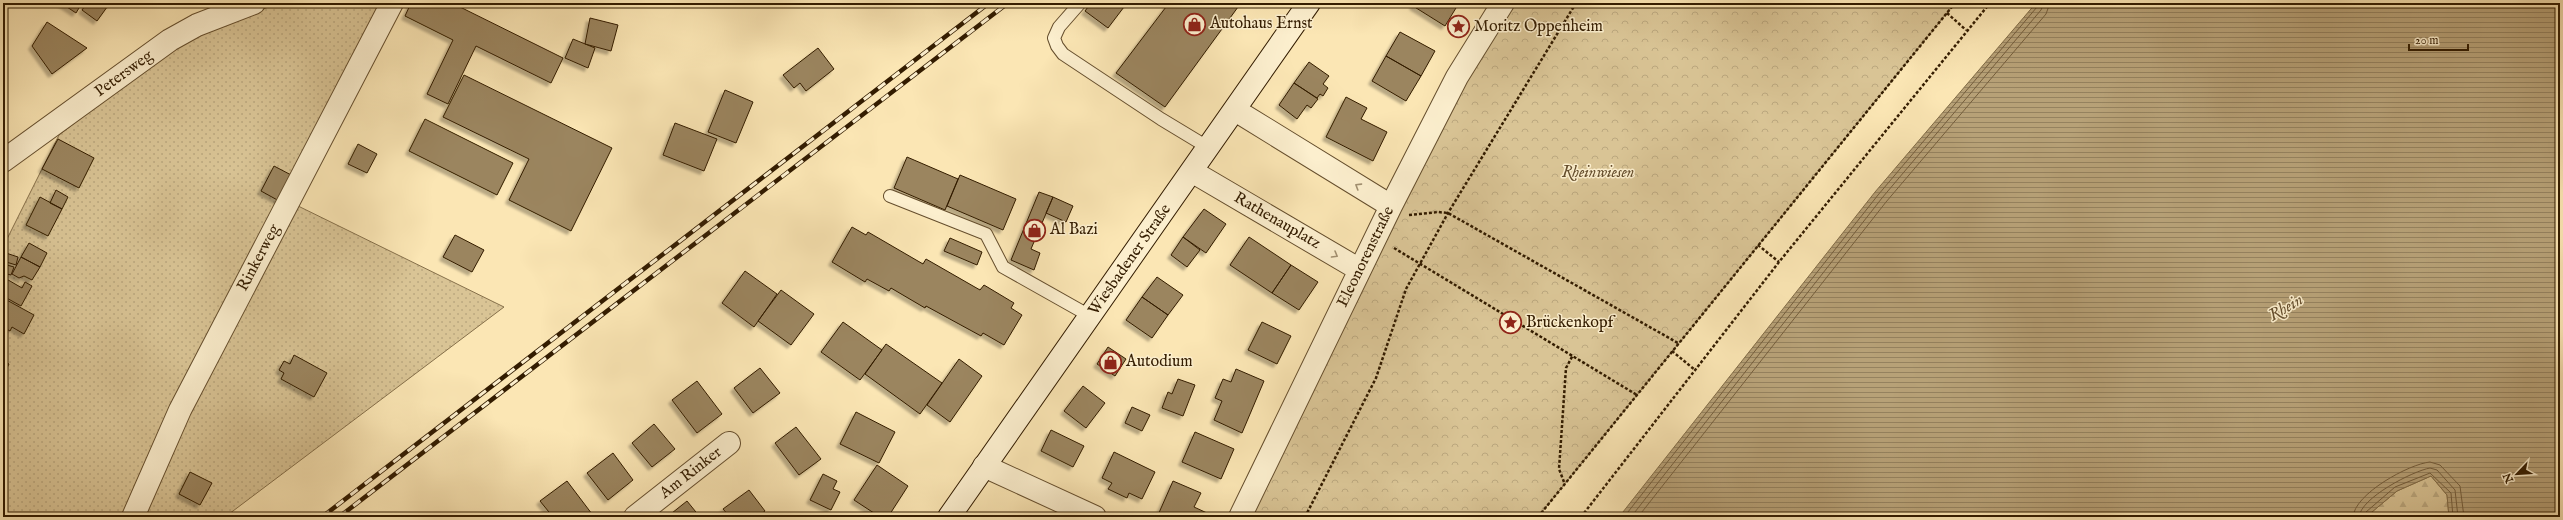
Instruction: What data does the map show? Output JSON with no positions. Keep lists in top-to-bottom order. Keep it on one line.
{"streets":{"street":["Petersweg","Rathenauplatz","Eleonorenstraße","Rinkerweg","Wiesbadener Straße","Am Rinker"]},"crossings":[["Rathenauplatz","Eleonorenstraße"],["Rathenauplatz","Wiesbadener Straße"]],"water":["Rhein"],"parks":["Rheinwiesen"],"places":{"shop":["Autohaus Ernst","Al Bazi","Autodium"],"place":["Moritz Oppenheim","Brückenkopf"]},"scale_bar":"20 m","north":"bottom left"}
